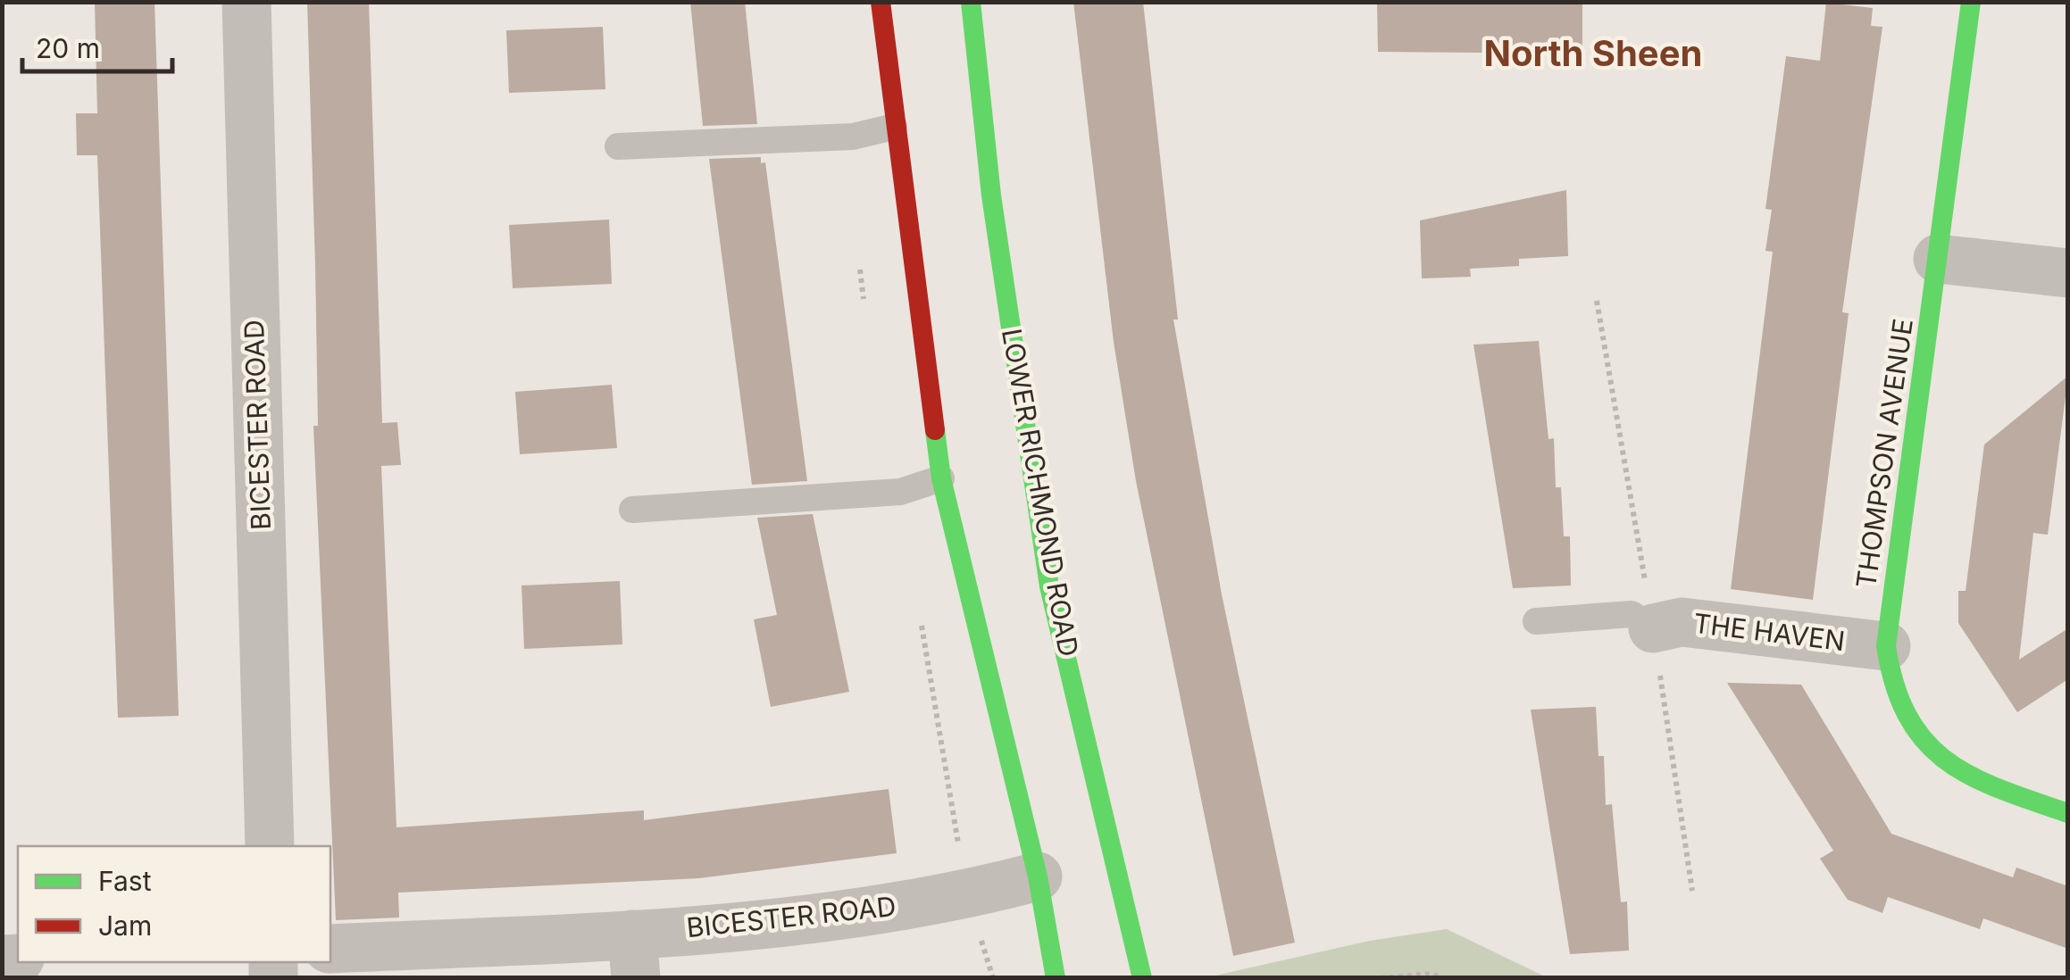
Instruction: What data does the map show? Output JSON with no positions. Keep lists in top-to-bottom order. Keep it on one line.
{"streets":{"main road":["THOMPSON AVENUE","LOWER RICHMOND ROAD"],"street":["BICESTER ROAD","THE HAVEN"]},"crossings":[["THOMPSON AVENUE","THE HAVEN"]],"districts":["North Sheen"],"legend":["Fast","Jam"],"scale_bar":"20 m"}
